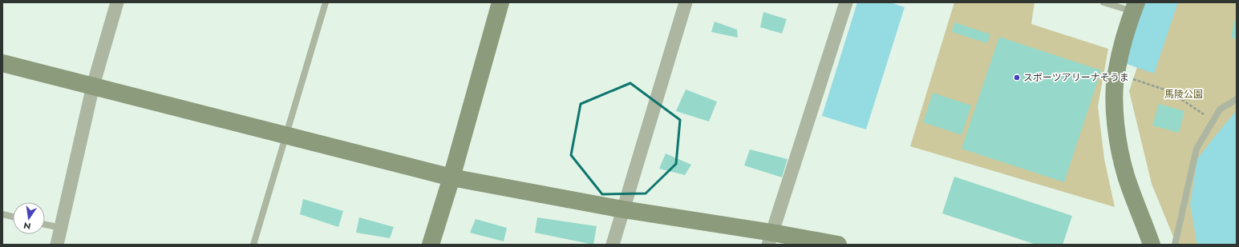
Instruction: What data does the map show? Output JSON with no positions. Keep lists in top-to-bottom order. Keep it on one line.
{"parks":["馬陵公園"],"places":["スポーツアリーナそうま"],"north":"bottom"}
